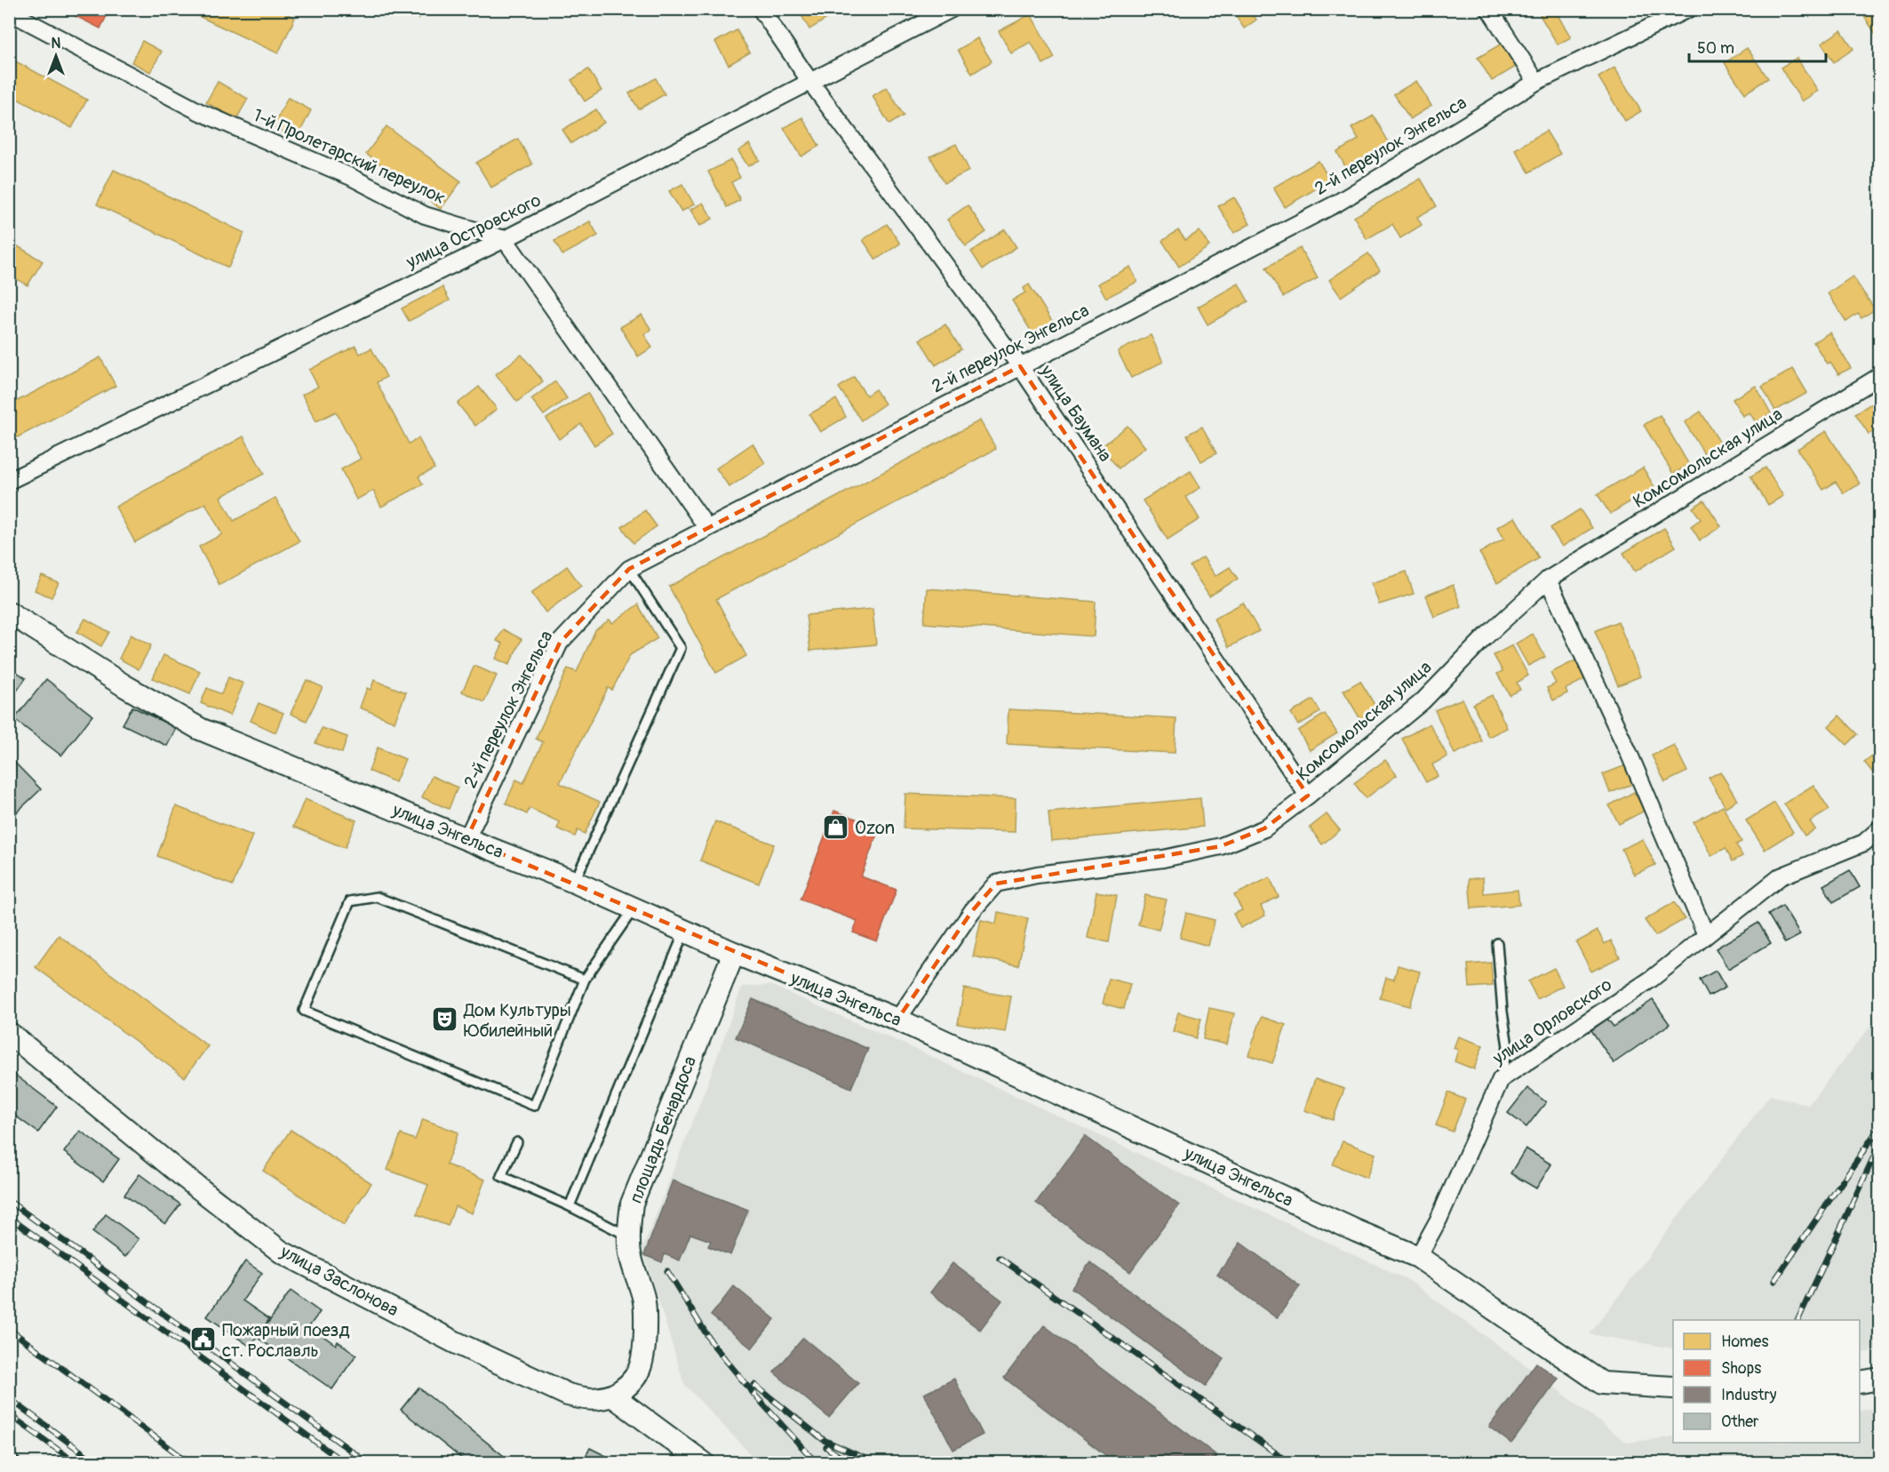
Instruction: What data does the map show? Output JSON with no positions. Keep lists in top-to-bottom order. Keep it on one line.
{"streets":{"street":["2-й переулок Энгельса","1-й Пролетарский переулок","улица Островского","улица Баумана","Комсомольская улица","улица Энгельса","улица Орловского","площадь Бенардоса","улица Заслонова"]},"crossings":[["2-й переулок Энгельса","улица Баумана"],["2-й переулок Энгельса","улица Энгельса"],["1-й Пролетарский переулок","улица Островского"],["улица Островского","улица Баумана"],["улица Баумана","Комсомольская улица"],["Комсомольская улица","улица Энгельса"],["улица Энгельса","улица Орловского"],["улица Энгельса","площадь Бенардоса"],["площадь Бенардоса","улица Заслонова"]],"places":{"shop":["Ozon"],"theatre":["Дом Культуры Юбилейный"],"public building":["Пожарный поезд ст. Рославль"]},"legend":["Homes","Shops","Industry","Other"],"scale_bar":"50 m","north":"top"}
